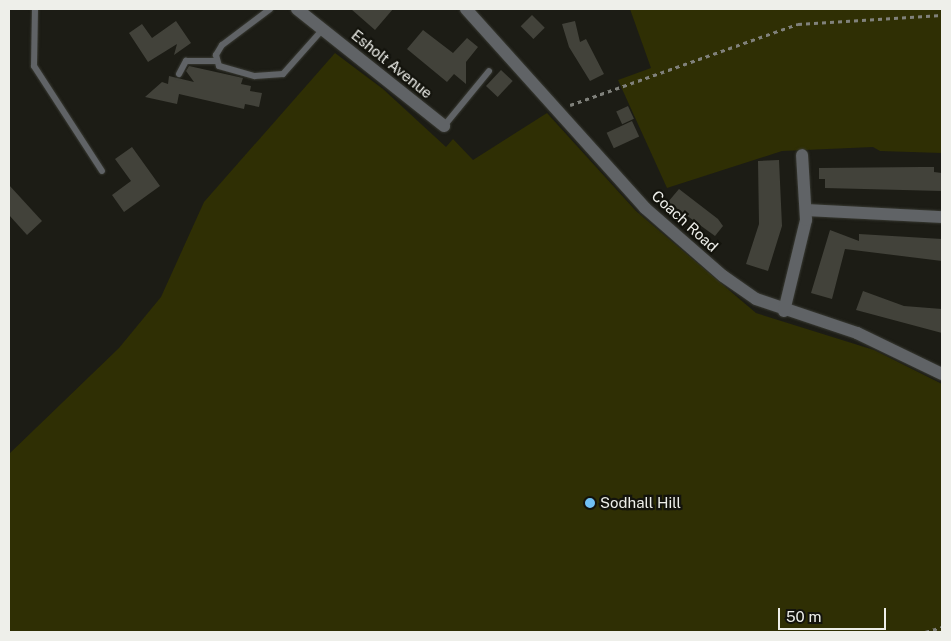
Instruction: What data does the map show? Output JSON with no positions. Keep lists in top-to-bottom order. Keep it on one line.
{"streets":{"street":["Esholt Avenue","Coach Road"]},"places":["Sodhall Hill"],"scale_bar":"50 m"}
